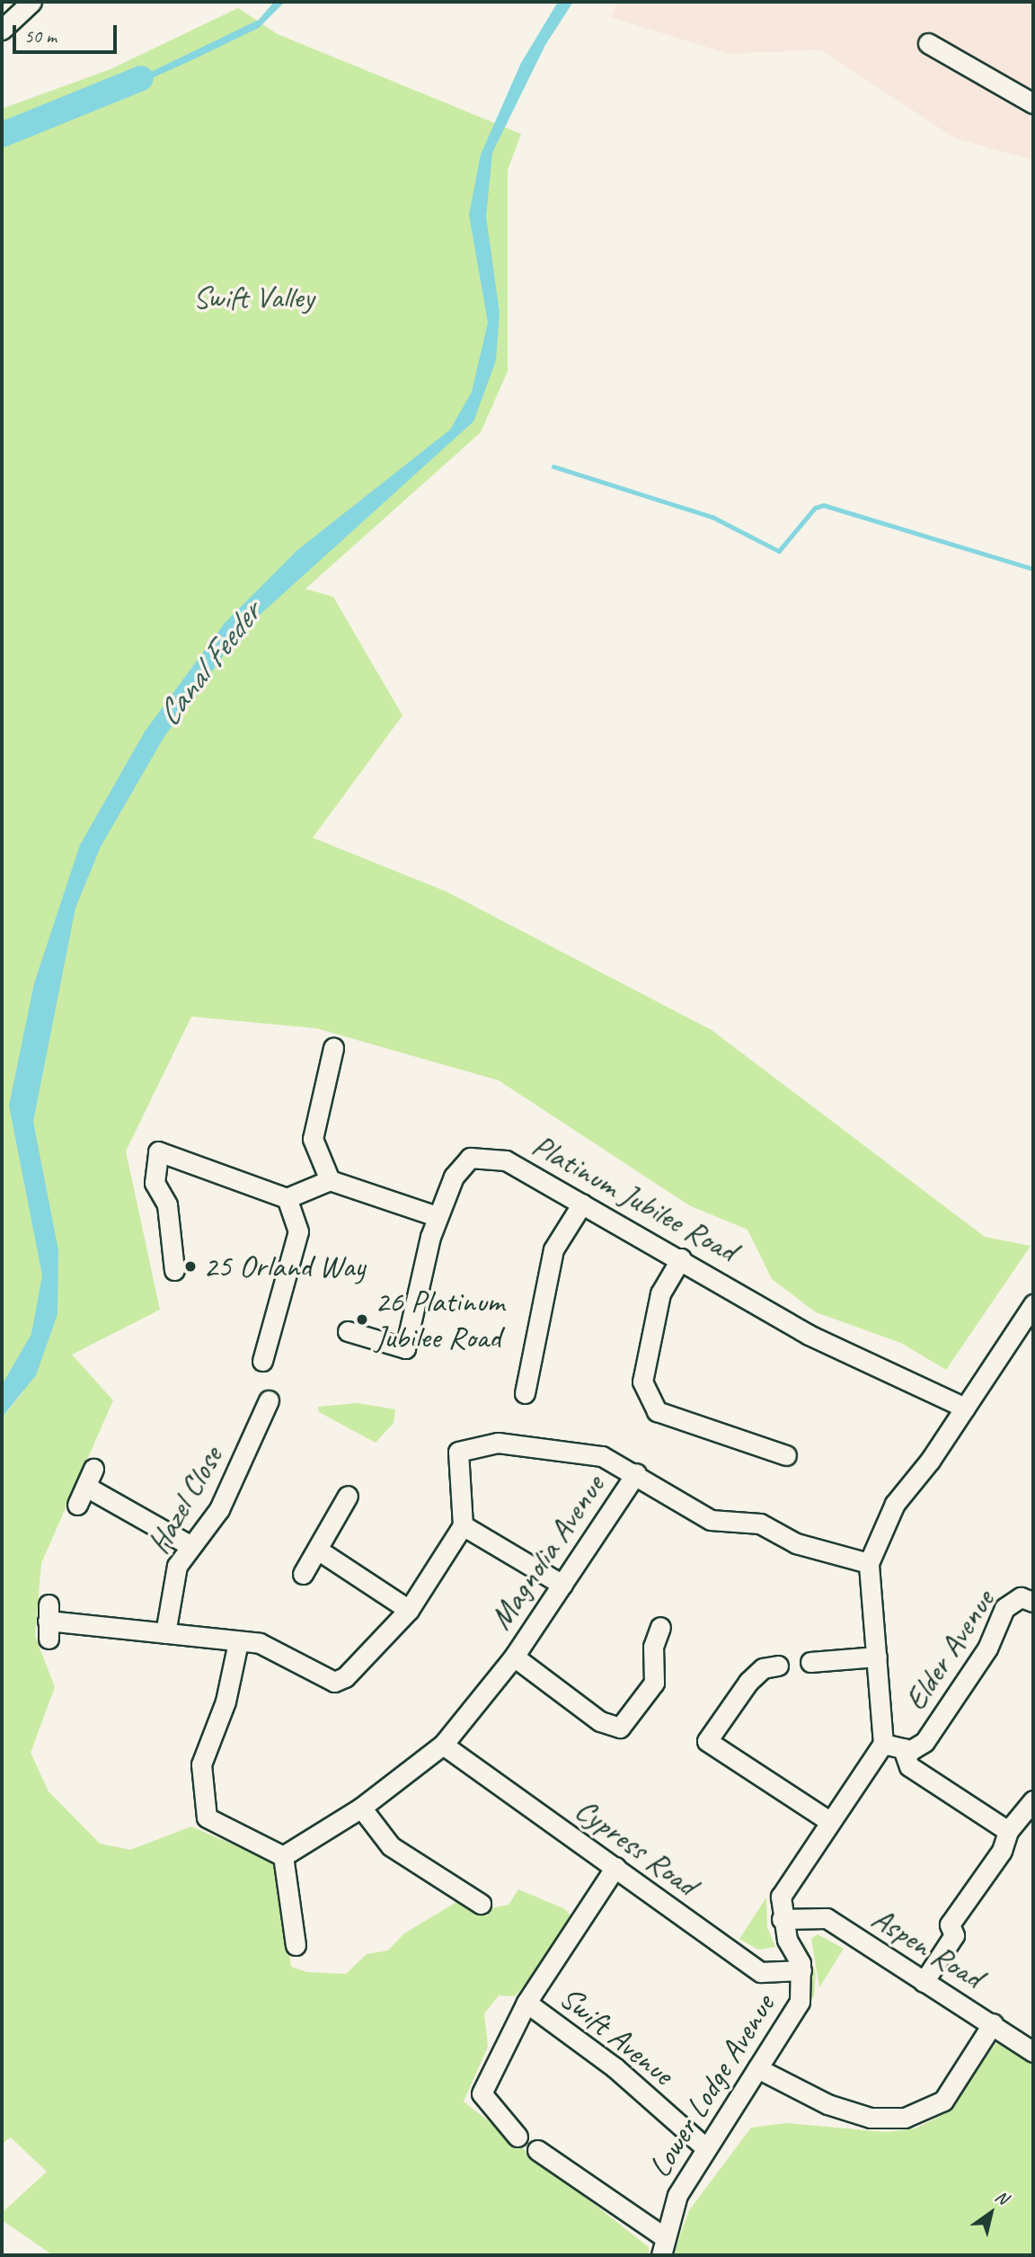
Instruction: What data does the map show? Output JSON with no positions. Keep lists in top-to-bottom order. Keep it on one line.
{"streets":{"street":["Platinum Jubilee Road","Hazel Close","Magnolia Avenue","Elder Avenue","Cypress Road","Aspen Road","Swift Avenue","Lower Lodge Avenue"]},"crossings":[["Magnolia Avenue","Cypress Road"],["Elder Avenue","Lower Lodge Avenue"],["Cypress Road","Swift Avenue"],["Cypress Road","Lower Lodge Avenue"],["Aspen Road","Lower Lodge Avenue"],["Swift Avenue","Lower Lodge Avenue"]],"water":["Canal Feeder"],"parks":["Swift Valley"],"places":["25 Orland Way","26 Platinum Jubilee Road"],"scale_bar":"50 m","north":"top right"}
